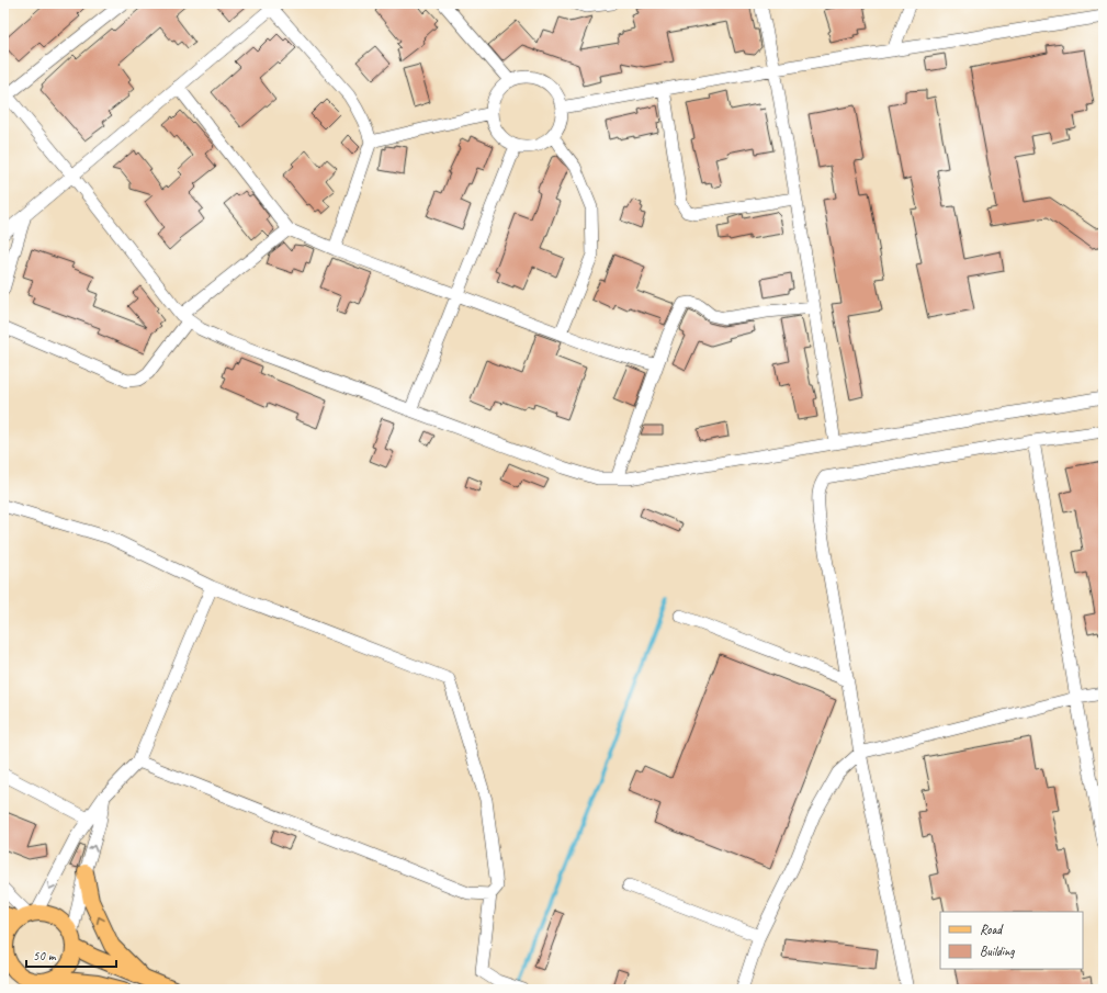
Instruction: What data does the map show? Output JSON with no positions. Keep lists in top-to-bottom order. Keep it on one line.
{"legend":["Road","Building"],"scale_bar":"50 m"}
